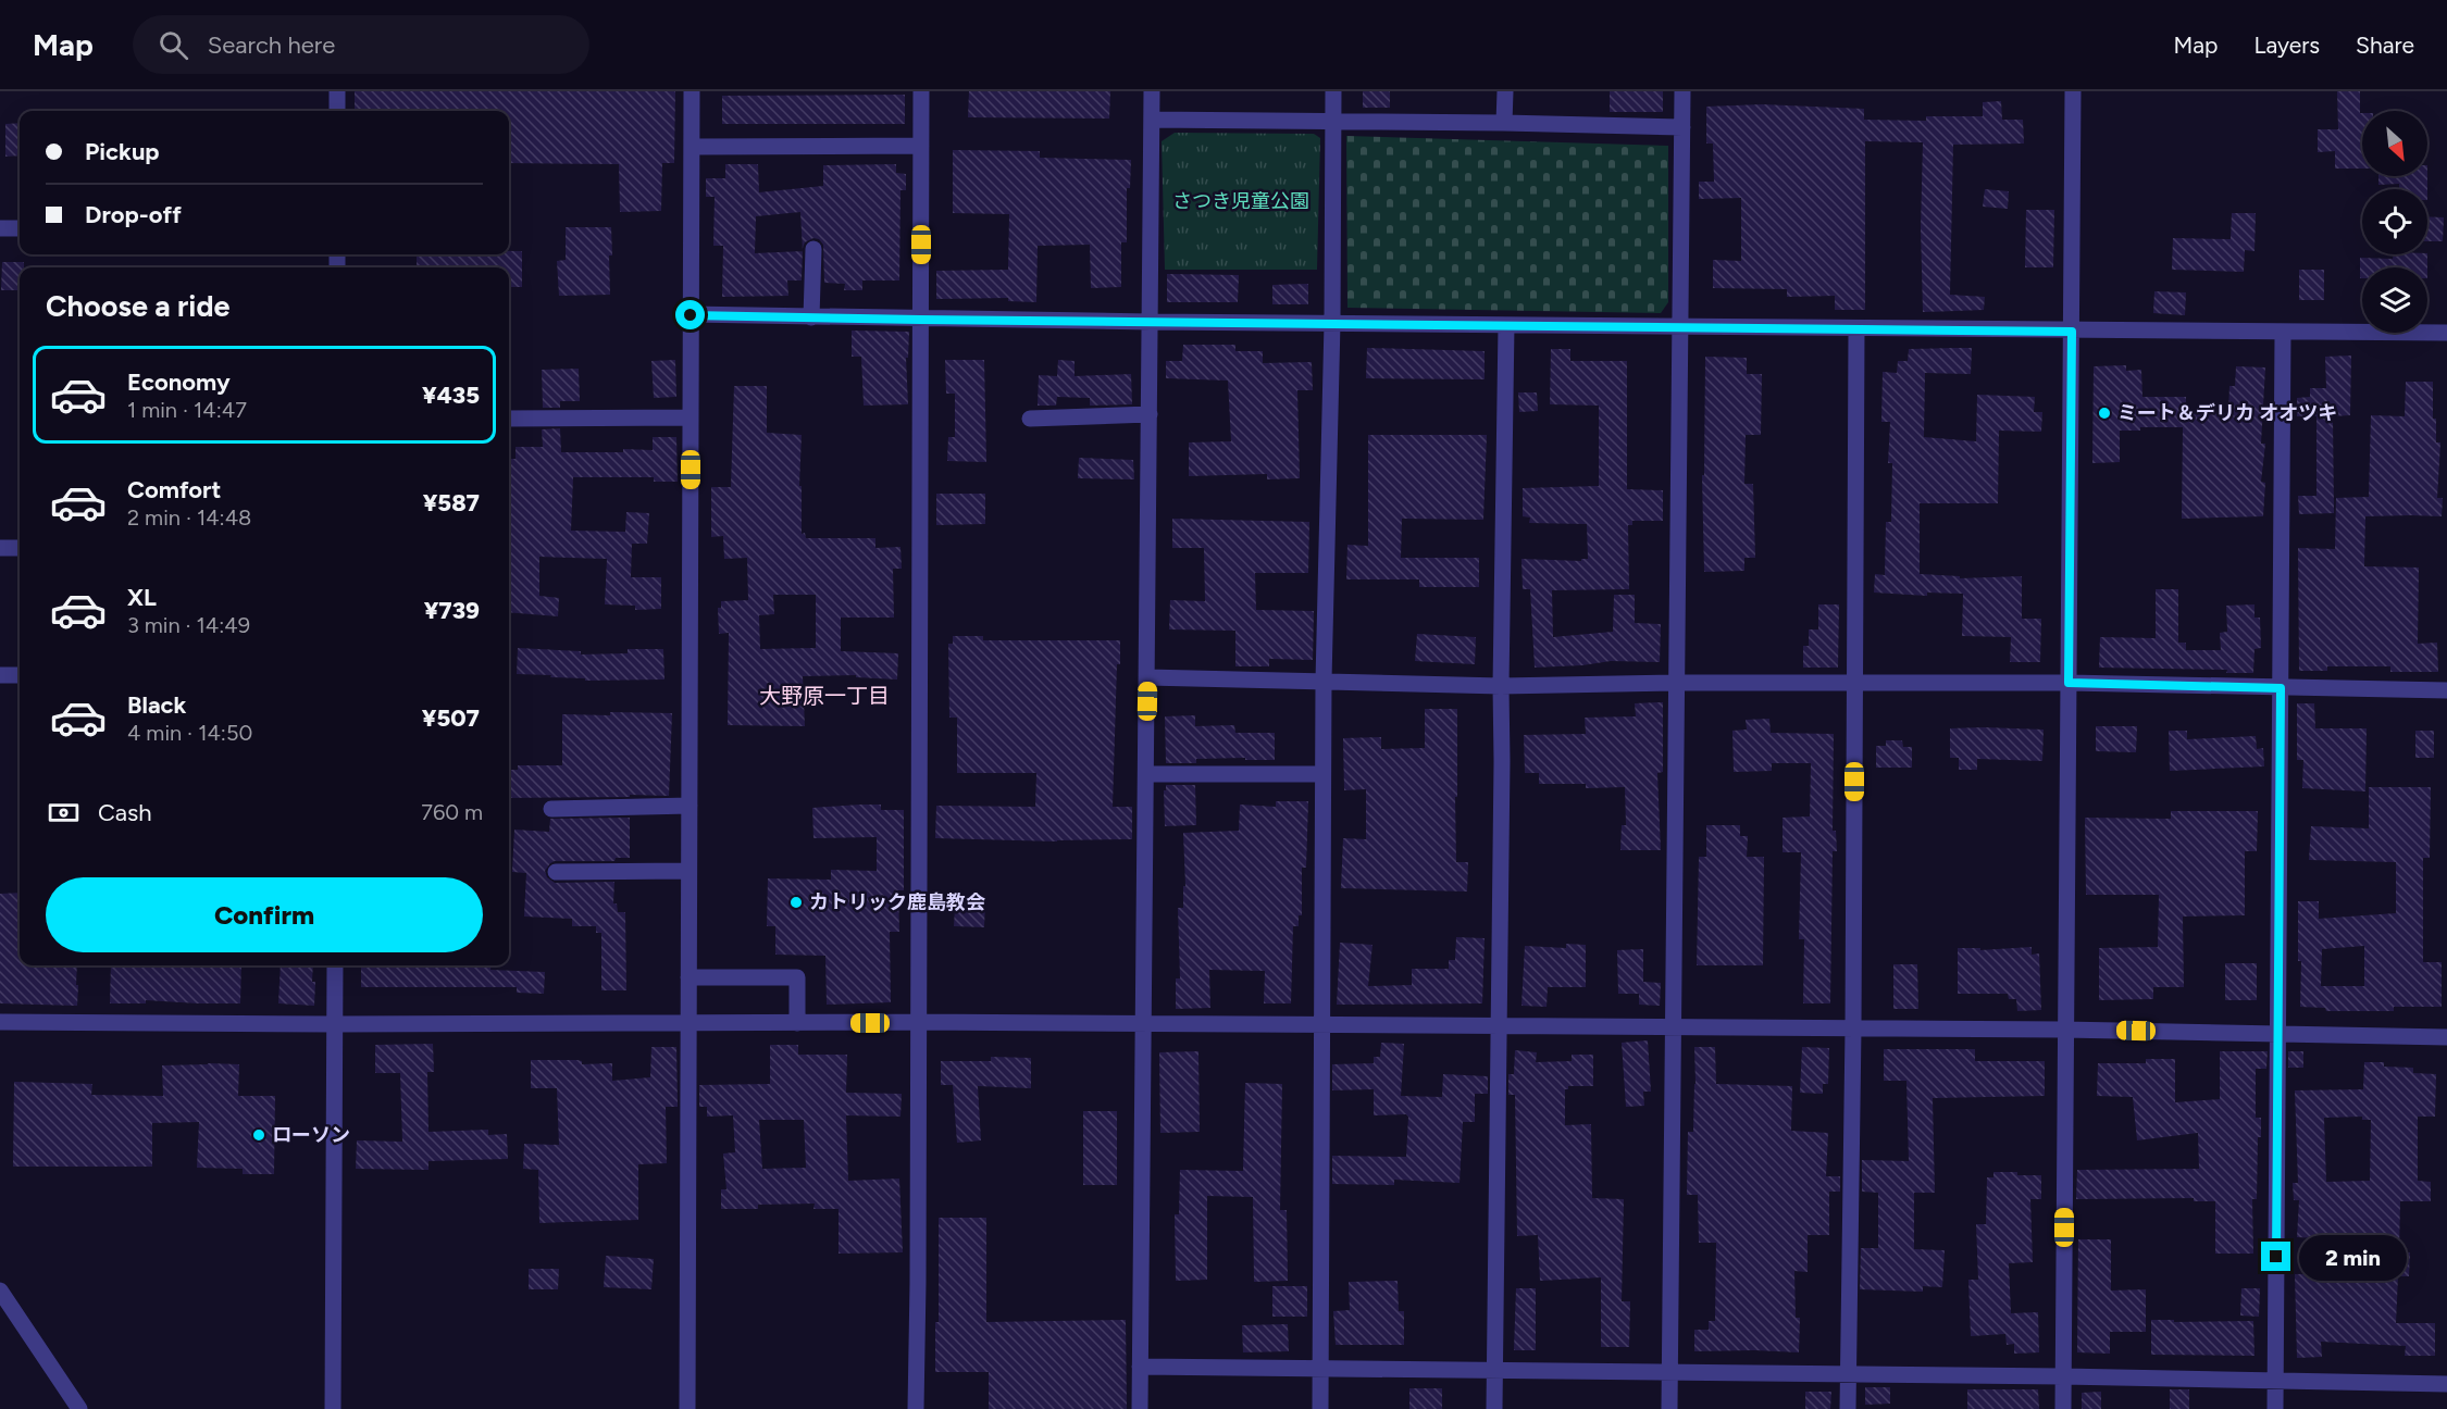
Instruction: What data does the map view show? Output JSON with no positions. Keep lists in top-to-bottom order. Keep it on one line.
{"districts":["大野原一丁目"],"parks":["さつき児童公園"],"places":["ミート＆デリカ オオツキ","カトリック鹿島教会","ローソン"],"north":"bottom right","page":{"header":"Map","search":"Search here","nav":["Map","Layers","Share"],"banner":["Pickup","Drop-off"],"heading":"Choose a ride","list":[{"name":"Economy","note":"1 min · 14:47","value":"¥435"},{"name":"Comfort","note":"2 min · 14:48","value":"¥587"},{"name":"XL","note":"3 min · 14:49","value":"¥739"},{"name":"Black","note":"4 min · 14:50","value":"¥507"}],"pay":["Cash","760 m"],"buttons":"Confirm","bubble":"2 min"}}
